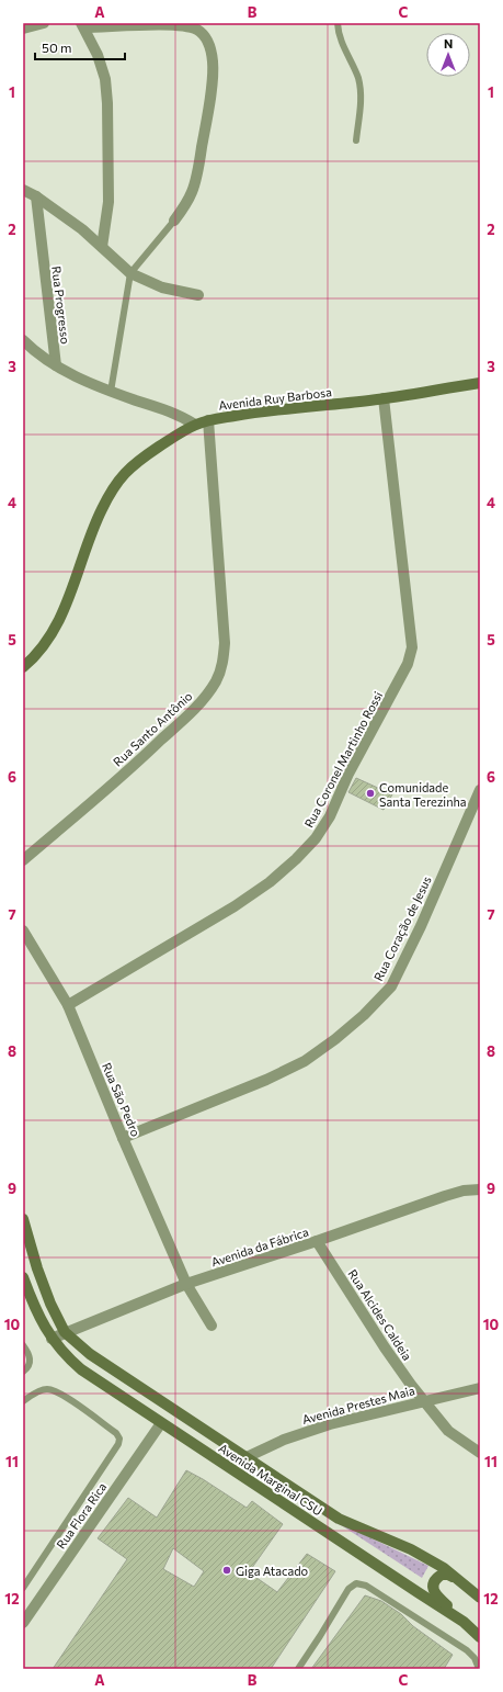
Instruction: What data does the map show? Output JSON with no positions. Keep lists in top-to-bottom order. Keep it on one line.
{"streets":{"main road":["Avenida Ruy Barbosa","Avenida Marginal CSU"],"street":["Rua Progresso","Rua Santo Antônio","Rua Coronel Martinho Rossi","Rua Coração de Jesus","Rua São Pedro","Avenida da Fábrica","Rua Alcides Caldeia","Avenida Prestes Maia","Rua Flora Rica"]},"crossings":[["Avenida Ruy Barbosa","Rua Santo Antônio"],["Avenida Ruy Barbosa","Rua Coronel Martinho Rossi"],["Rua Coronel Martinho Rossi","Rua São Pedro"],["Rua Coração de Jesus","Rua São Pedro"],["Rua São Pedro","Avenida da Fábrica"],["Avenida da Fábrica","Rua Alcides Caldeia"],["Avenida da Fábrica","Avenida Marginal CSU"],["Rua Alcides Caldeia","Avenida Prestes Maia"],["Avenida Prestes Maia","Avenida Marginal CSU"],["Avenida Marginal CSU","Rua Flora Rica"]],"places":["Comunidade Santa Terezinha","Giga Atacado"],"scale_bar":"50 m","north":"top","grid":{"columns":["A","B","C"],"rows":["1","2","3","4","5","6","7","8","9","10","11","12"]}}
